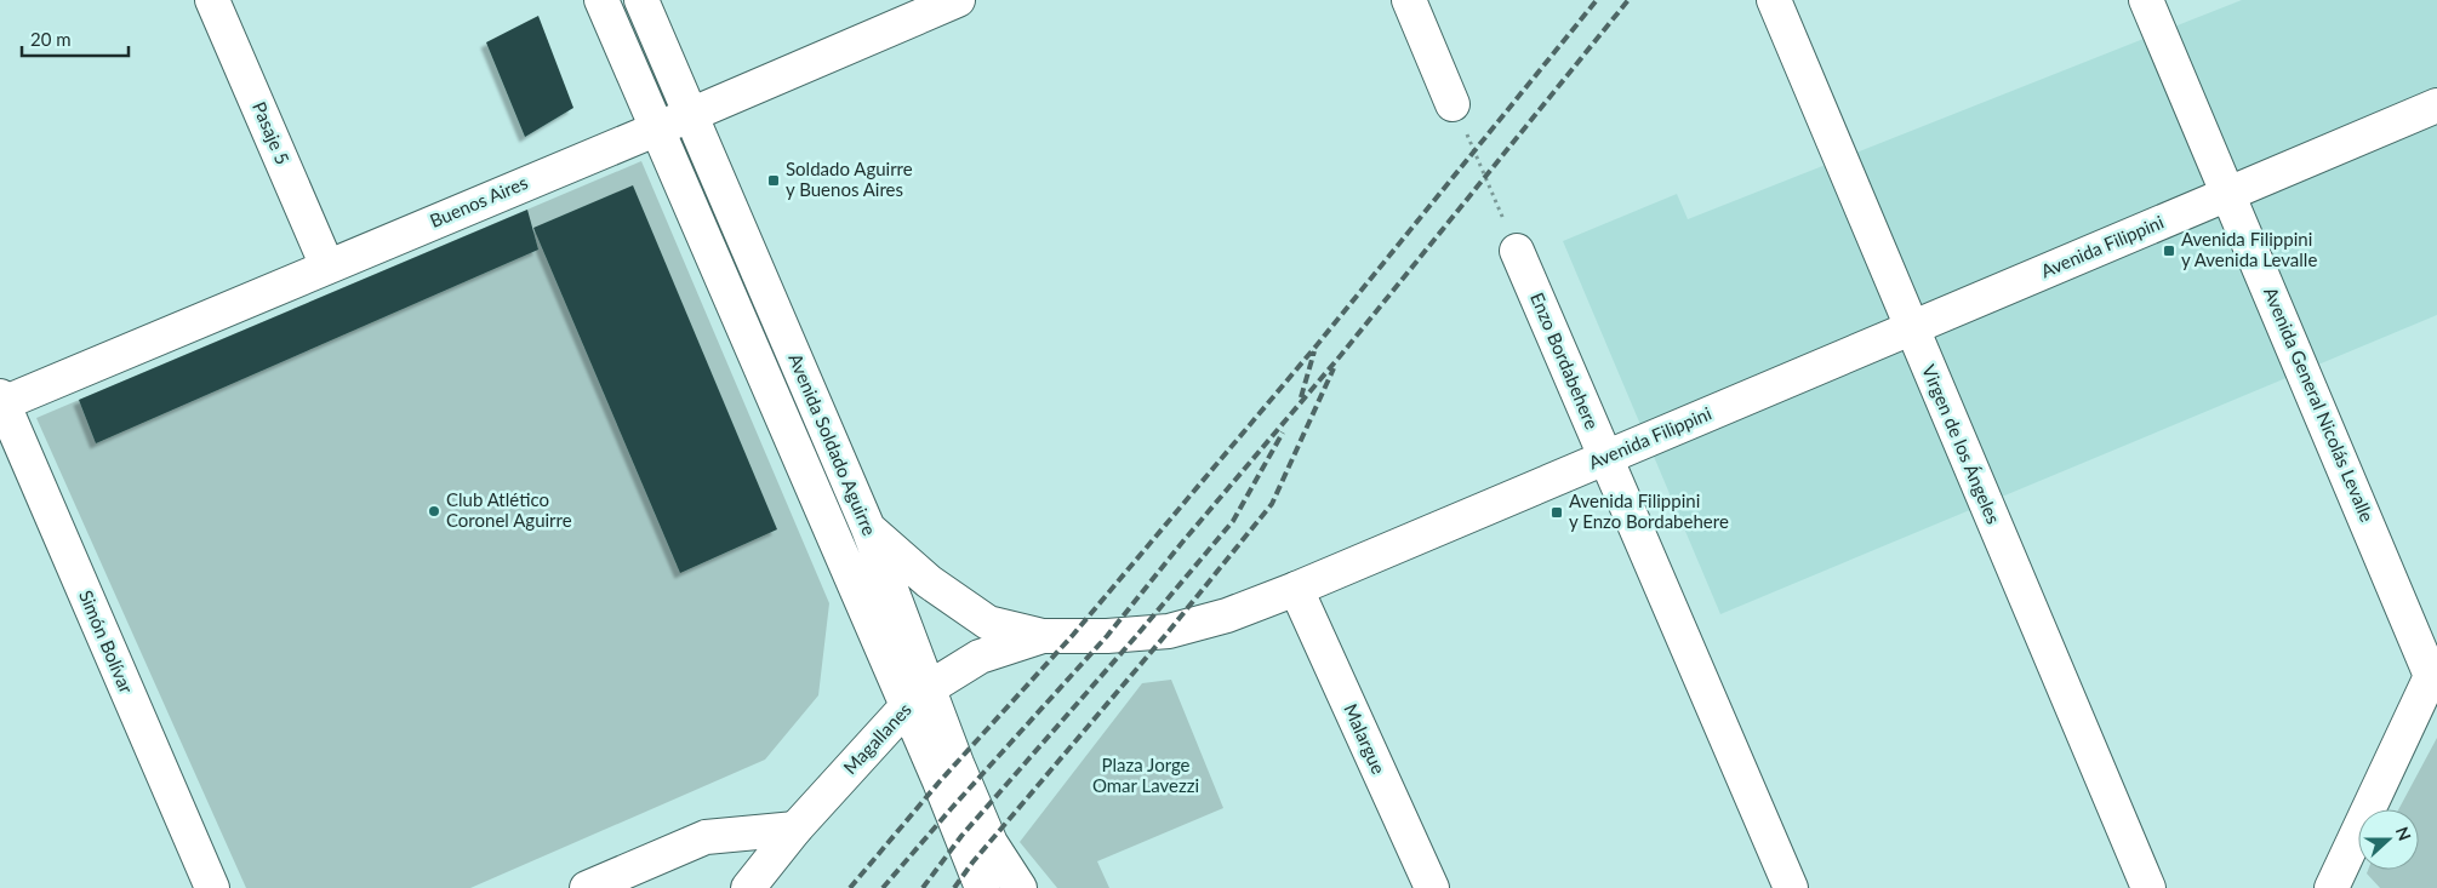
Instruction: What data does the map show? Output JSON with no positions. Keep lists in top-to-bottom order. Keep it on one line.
{"streets":{"street":["Pasaje 5","Buenos Aires","Avenida Filippini","Enzo Bordabehere","Avenida General Nicolás Levalle","Avenida Soldado Aguirre","Virgen de los Ángeles","Simón Bolívar","Magallanes","Malargue"]},"crossings":[["Pasaje 5","Buenos Aires"],["Buenos Aires","Avenida Soldado Aguirre"],["Buenos Aires","Simón Bolívar"],["Avenida Filippini","Enzo Bordabehere"],["Avenida Filippini","Avenida General Nicolás Levalle"],["Avenida Filippini","Avenida Soldado Aguirre"],["Avenida Filippini","Virgen de los Ángeles"],["Avenida Filippini","Magallanes"],["Avenida Filippini","Malargue"],["Avenida Soldado Aguirre","Magallanes"]],"parks":["Plaza Jorge Omar Lavezzi"],"places":{"transit":["Soldado Aguirre y Buenos Aires","Avenida Filippini y Avenida Levalle","Avenida Filippini y Enzo Bordabehere"],"other":["Club Atlético Coronel Aguirre"]},"scale_bar":"20 m","north":"right"}
